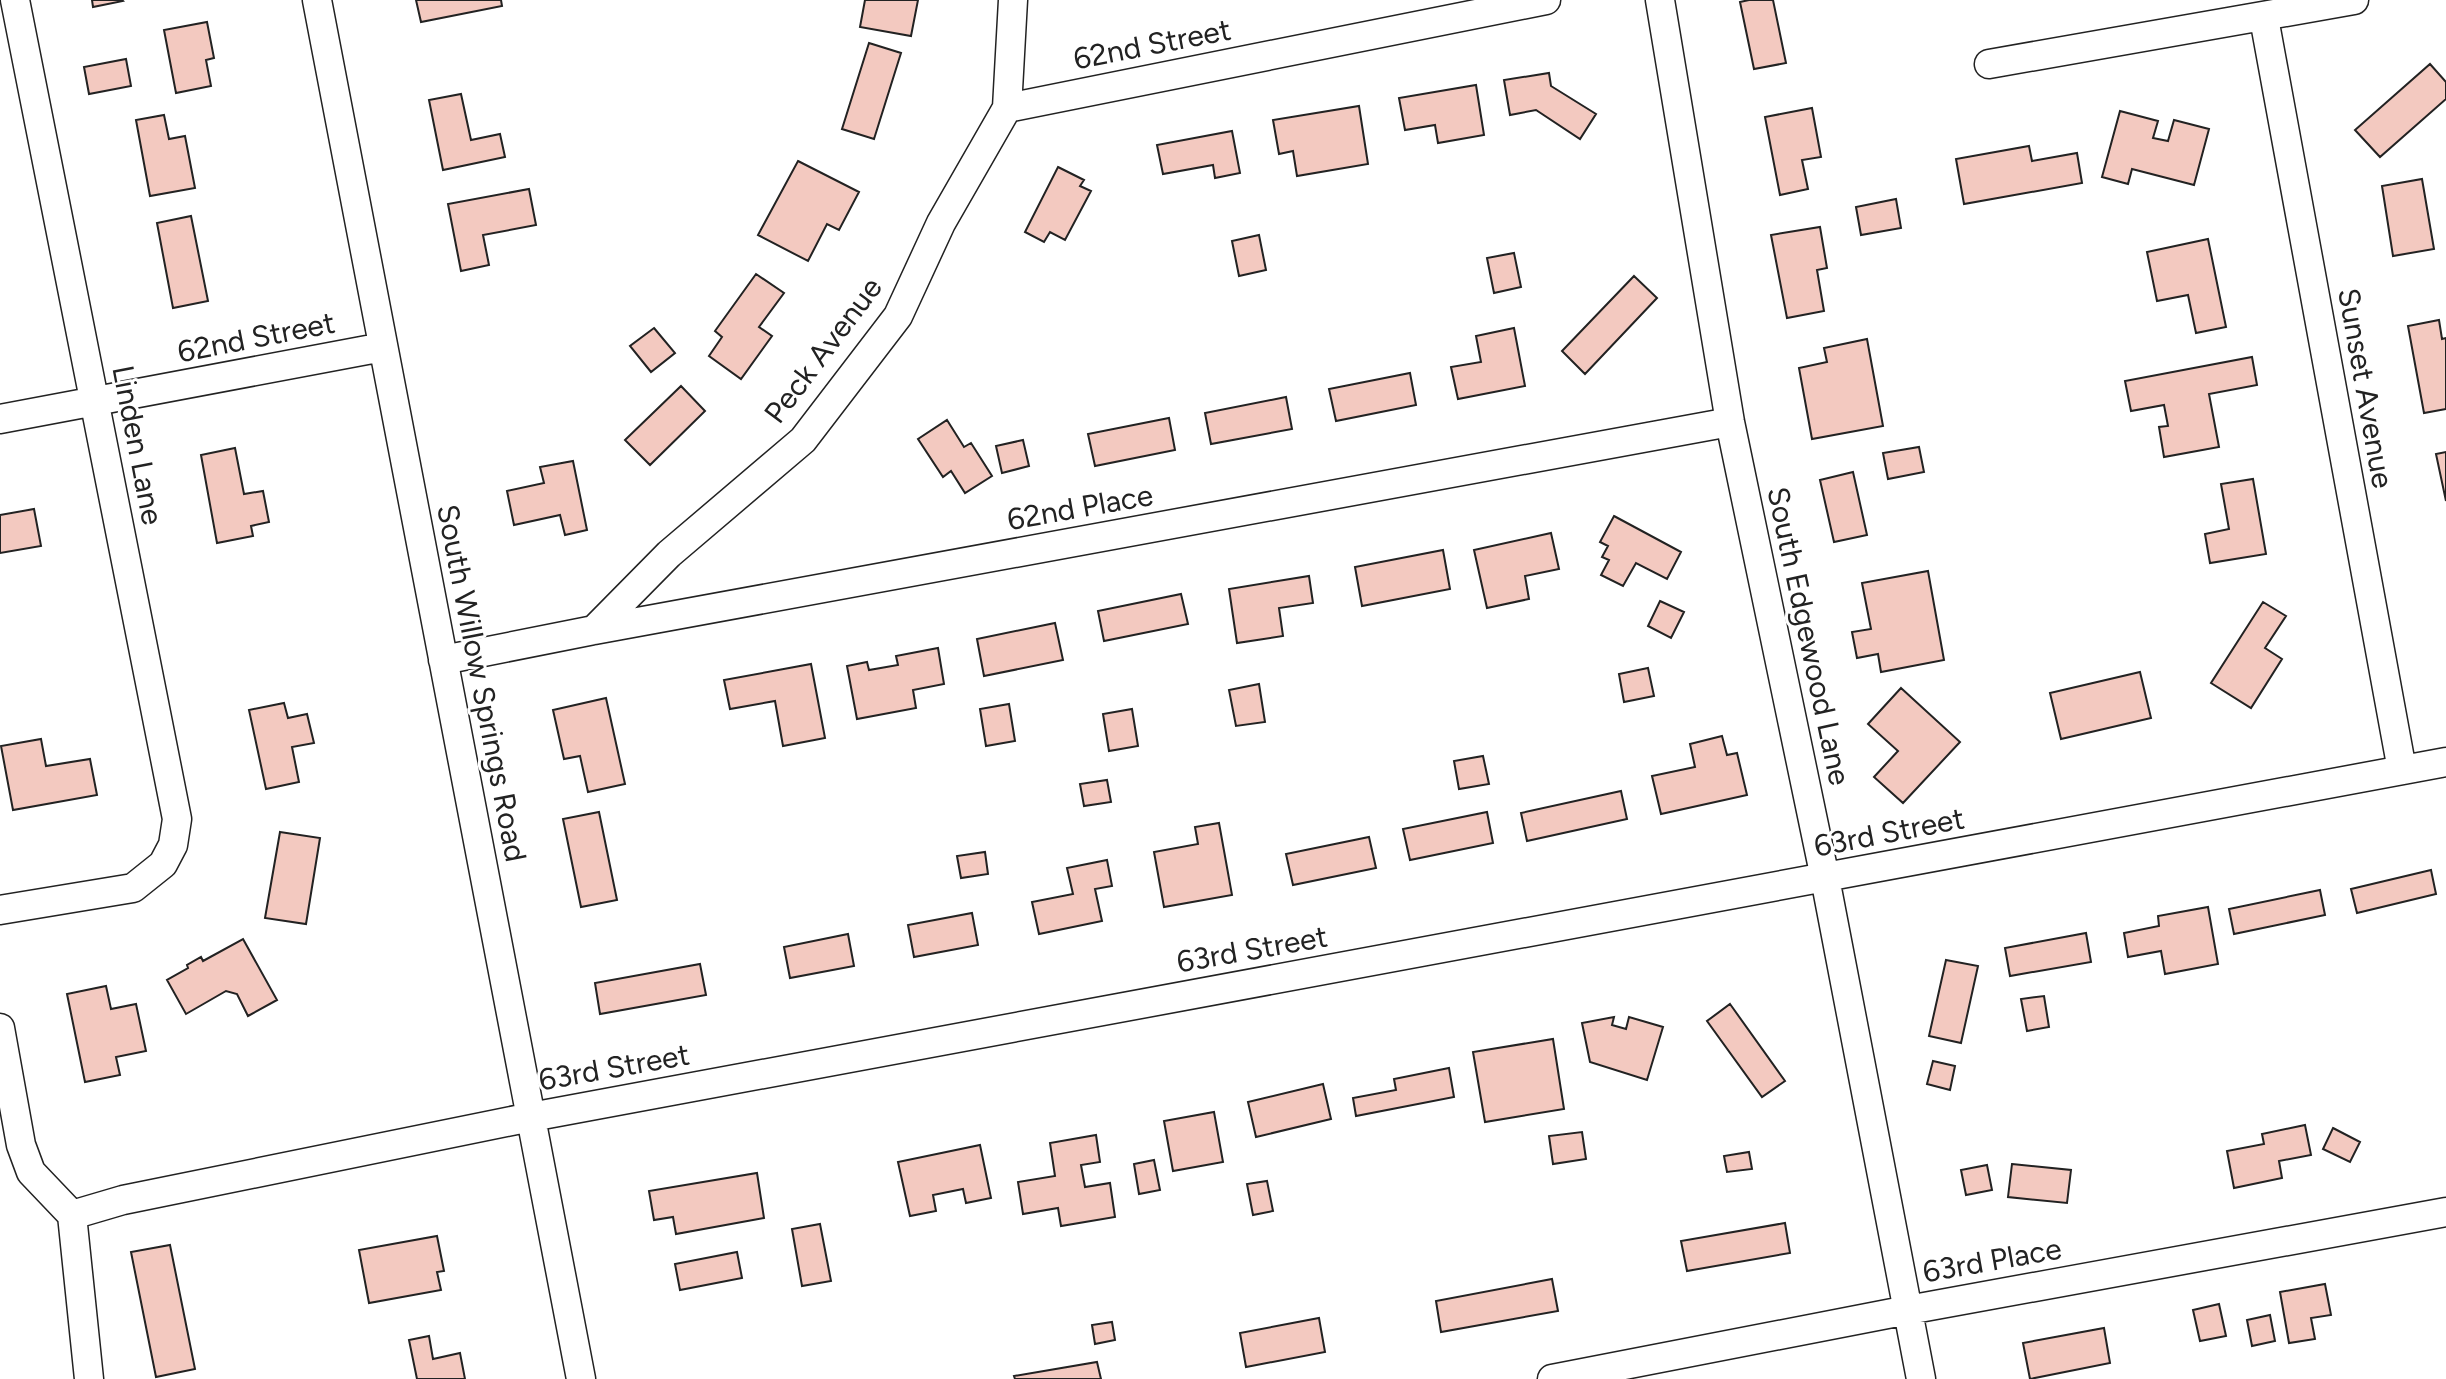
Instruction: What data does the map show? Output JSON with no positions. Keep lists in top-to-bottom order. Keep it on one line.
{"streets":{"street":["62nd Street","Peck Avenue","Sunset Avenue","Linden Lane","62nd Place","South Edgewood Lane","South Willow Springs Road","63rd Street","63rd Place"]},"crossings":[["62nd Street","Peck Avenue"],["62nd Street","Linden Lane"],["62nd Street","South Willow Springs Road"],["Peck Avenue","62nd Place"],["Sunset Avenue","63rd Street"],["62nd Place","South Edgewood Lane"],["62nd Place","South Willow Springs Road"],["South Edgewood Lane","63rd Street"],["South Edgewood Lane","63rd Place"],["South Willow Springs Road","63rd Street"]]}
